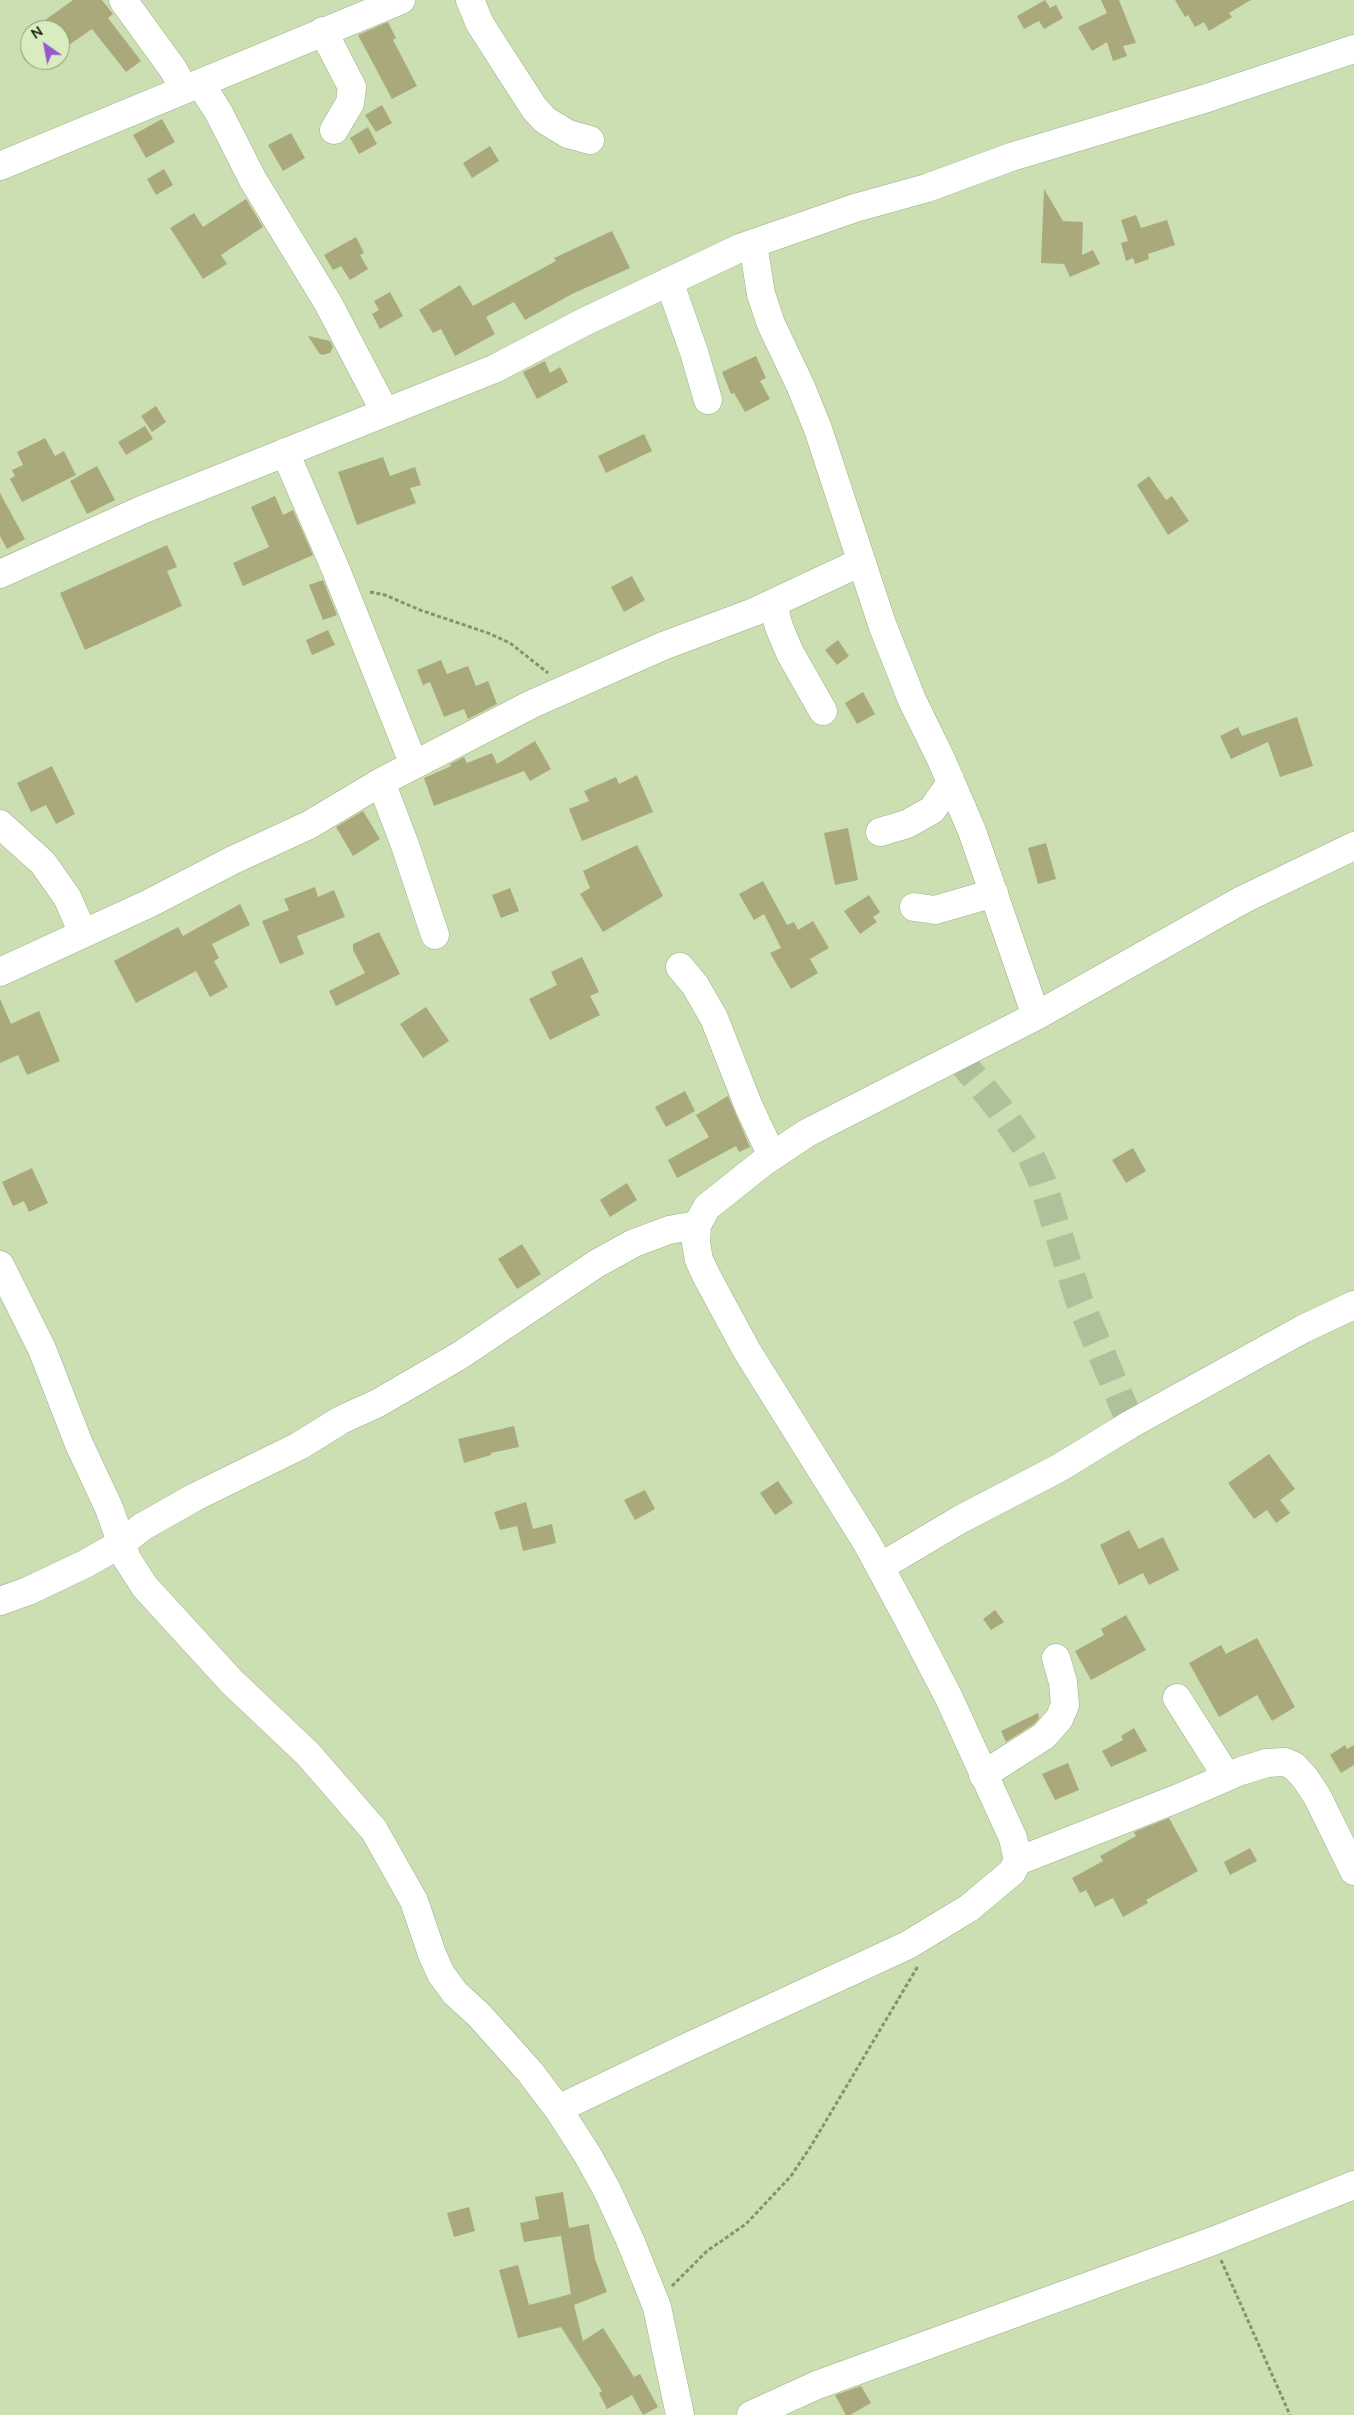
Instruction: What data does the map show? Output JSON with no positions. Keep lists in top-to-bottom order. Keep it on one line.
{"north":"top left"}
